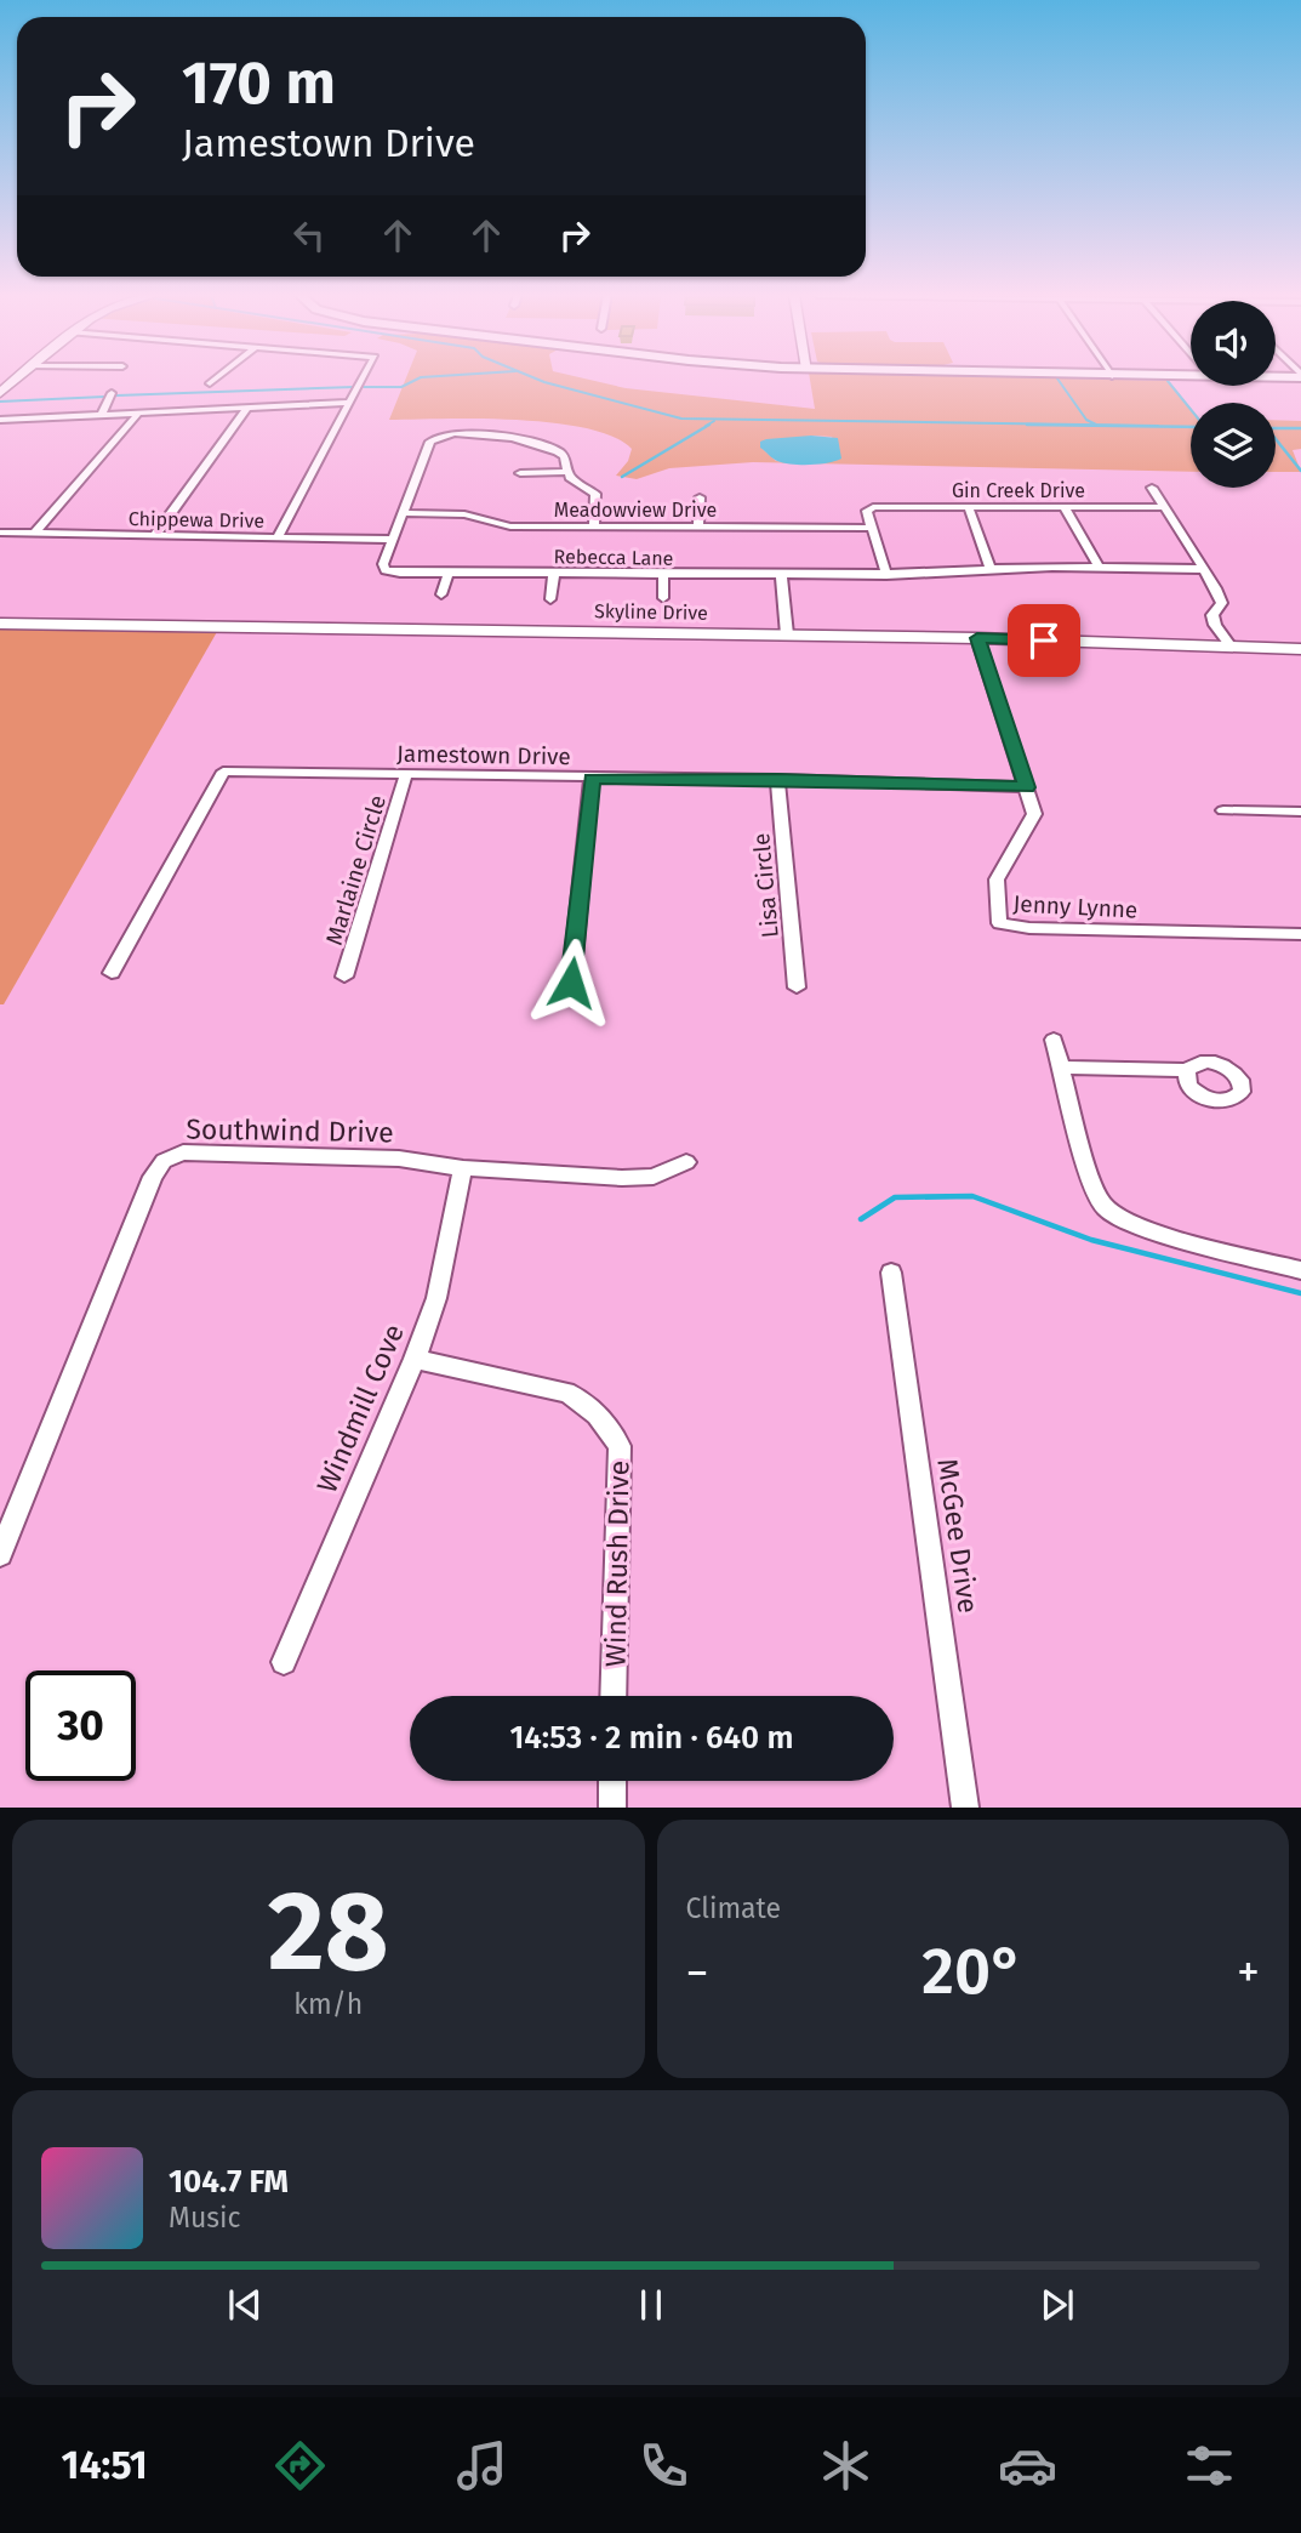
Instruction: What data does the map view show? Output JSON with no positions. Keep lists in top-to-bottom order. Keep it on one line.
{"streets":{"street":["Gin Creek Drive","Meadowview Drive","Chippewa Drive","Rebecca Lane","Skyline Drive","Jamestown Drive","Marlaine Circle","Lisa Circle","Jenny Lynne","Southwind Drive","Windmill Cove","McGee Drive","Wind Rush Drive"]},"crossings":[["Gin Creek Drive","Meadowview Drive"],["Meadowview Drive","Rebecca Lane"],["Chippewa Drive","Rebecca Lane"],["Skyline Drive","Jenny Lynne"],["Jamestown Drive","Marlaine Circle"],["Jamestown Drive","Lisa Circle"],["Jamestown Drive","Jenny Lynne"],["Southwind Drive","Windmill Cove"],["Windmill Cove","Wind Rush Drive"]],"page":{"turn":["170 m","Jamestown Drive"],"limit":"30","trip":"14:53 · 2 min · 640 m","tile":[["28","km/h"],"Climate"],"heat":["−","20°","+"],"song":["104.7 FM","Music"],"tabs":"14:51"}}
